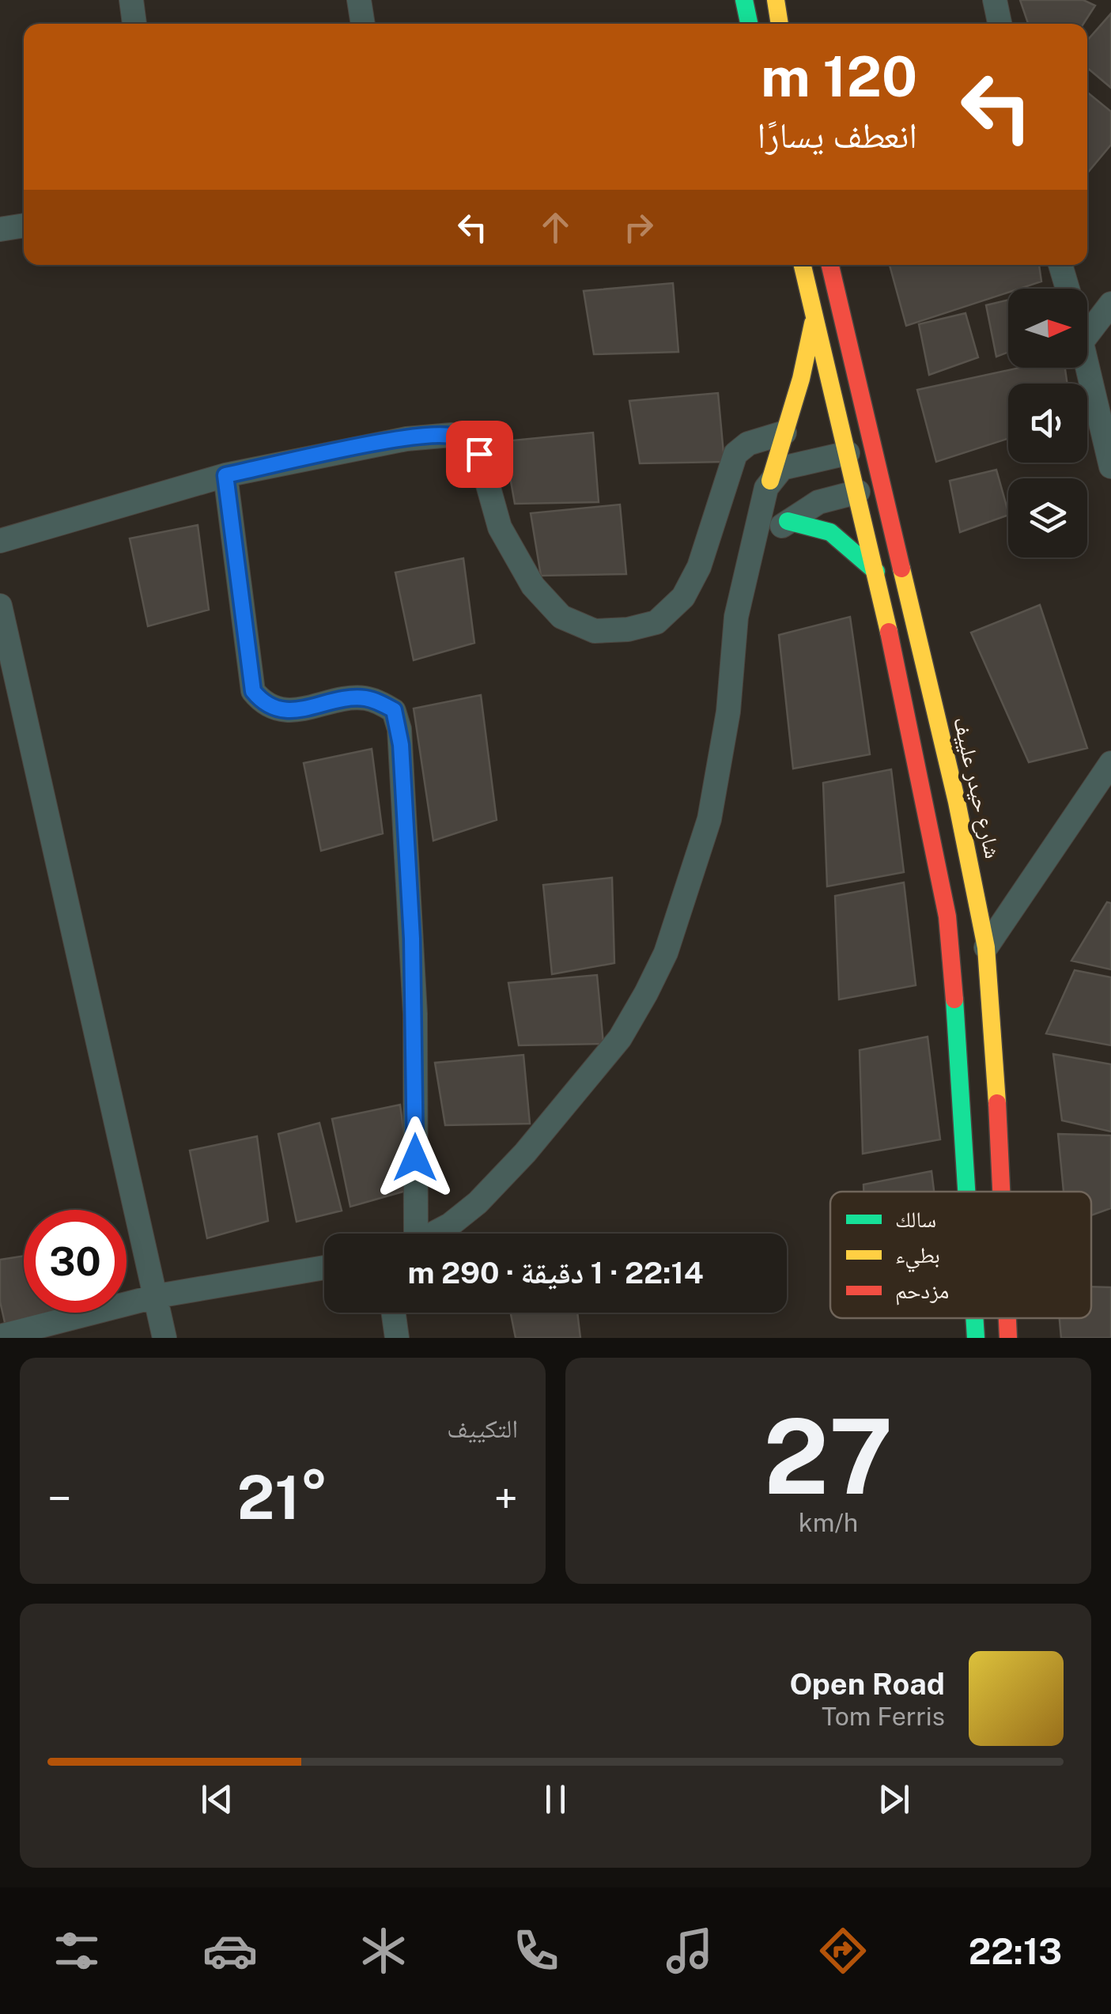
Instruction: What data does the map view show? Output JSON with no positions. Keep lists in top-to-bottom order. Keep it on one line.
{"streets":{"main road":["شارع حيدر علييف"]},"legend":["سالك","بطيء","مزدحم"],"north":"right","page":{"turn":["120 m","انعطف يسارًا"],"limit":"30","trip":"22:14 · 1 دقيقة · 290 m","tile":[["27","km/h"],"التكييف"],"heat":["−","21°","+"],"song":["Open Road","Tom Ferris"],"tabs":"22:13"}}
